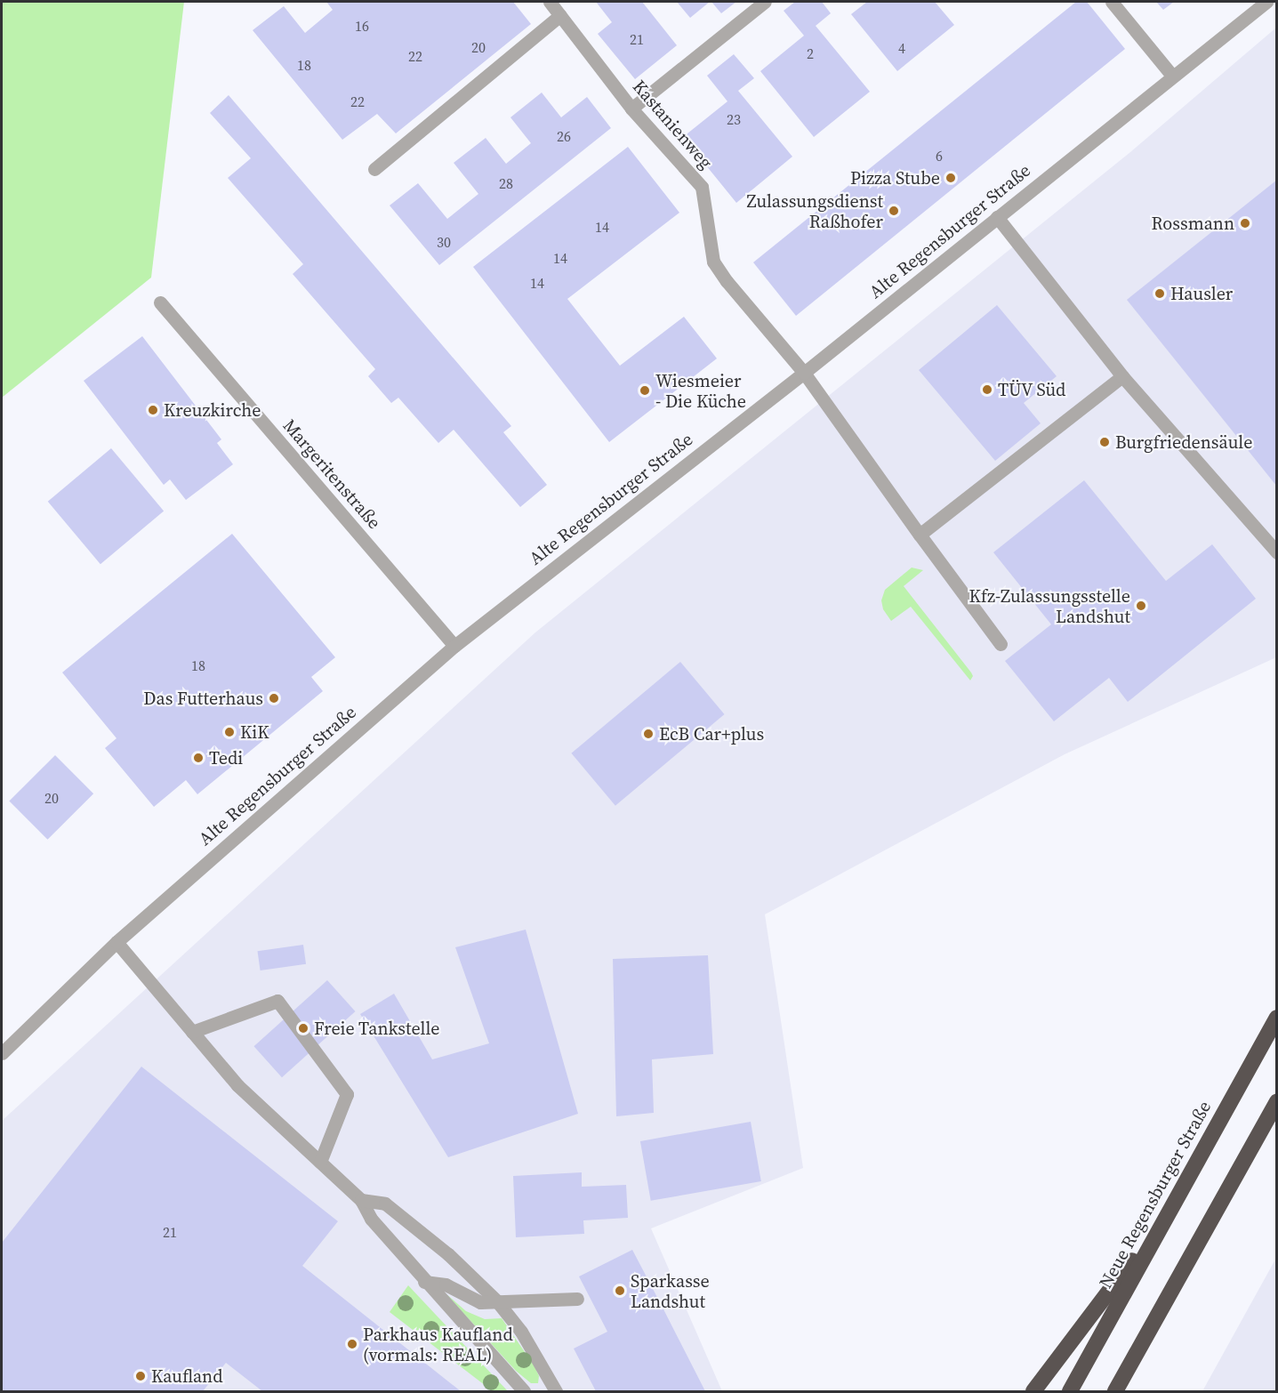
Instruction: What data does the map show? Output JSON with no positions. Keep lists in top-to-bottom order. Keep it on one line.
{"streets":{"highway":["Neue Regensburger Straße"],"street":["Kastanienweg","Alte Regensburger Straße","Margeritenstraße"]},"crossings":[["Kastanienweg","Alte Regensburger Straße"],["Alte Regensburger Straße","Margeritenstraße"]],"places":["Pizza Stube","Zulassungsdienst Raßhofer","Rossmann","Hausler","TÜV Süd","Wiesmeier - Die Küche","Kreuzkirche","Burgfriedensäule","Kfz-Zulassungsstelle Landshut","Das Futterhaus","KiK","EcB Car+plus","Tedi","Freie Tankstelle","Sparkasse Landshut","Parkhaus Kaufland (vormals: REAL)","Kaufland"],"house_numbers":["16","21","20","4","2","22","18","22","23","26","6","28","14","30","14","14","18","20","21"]}
